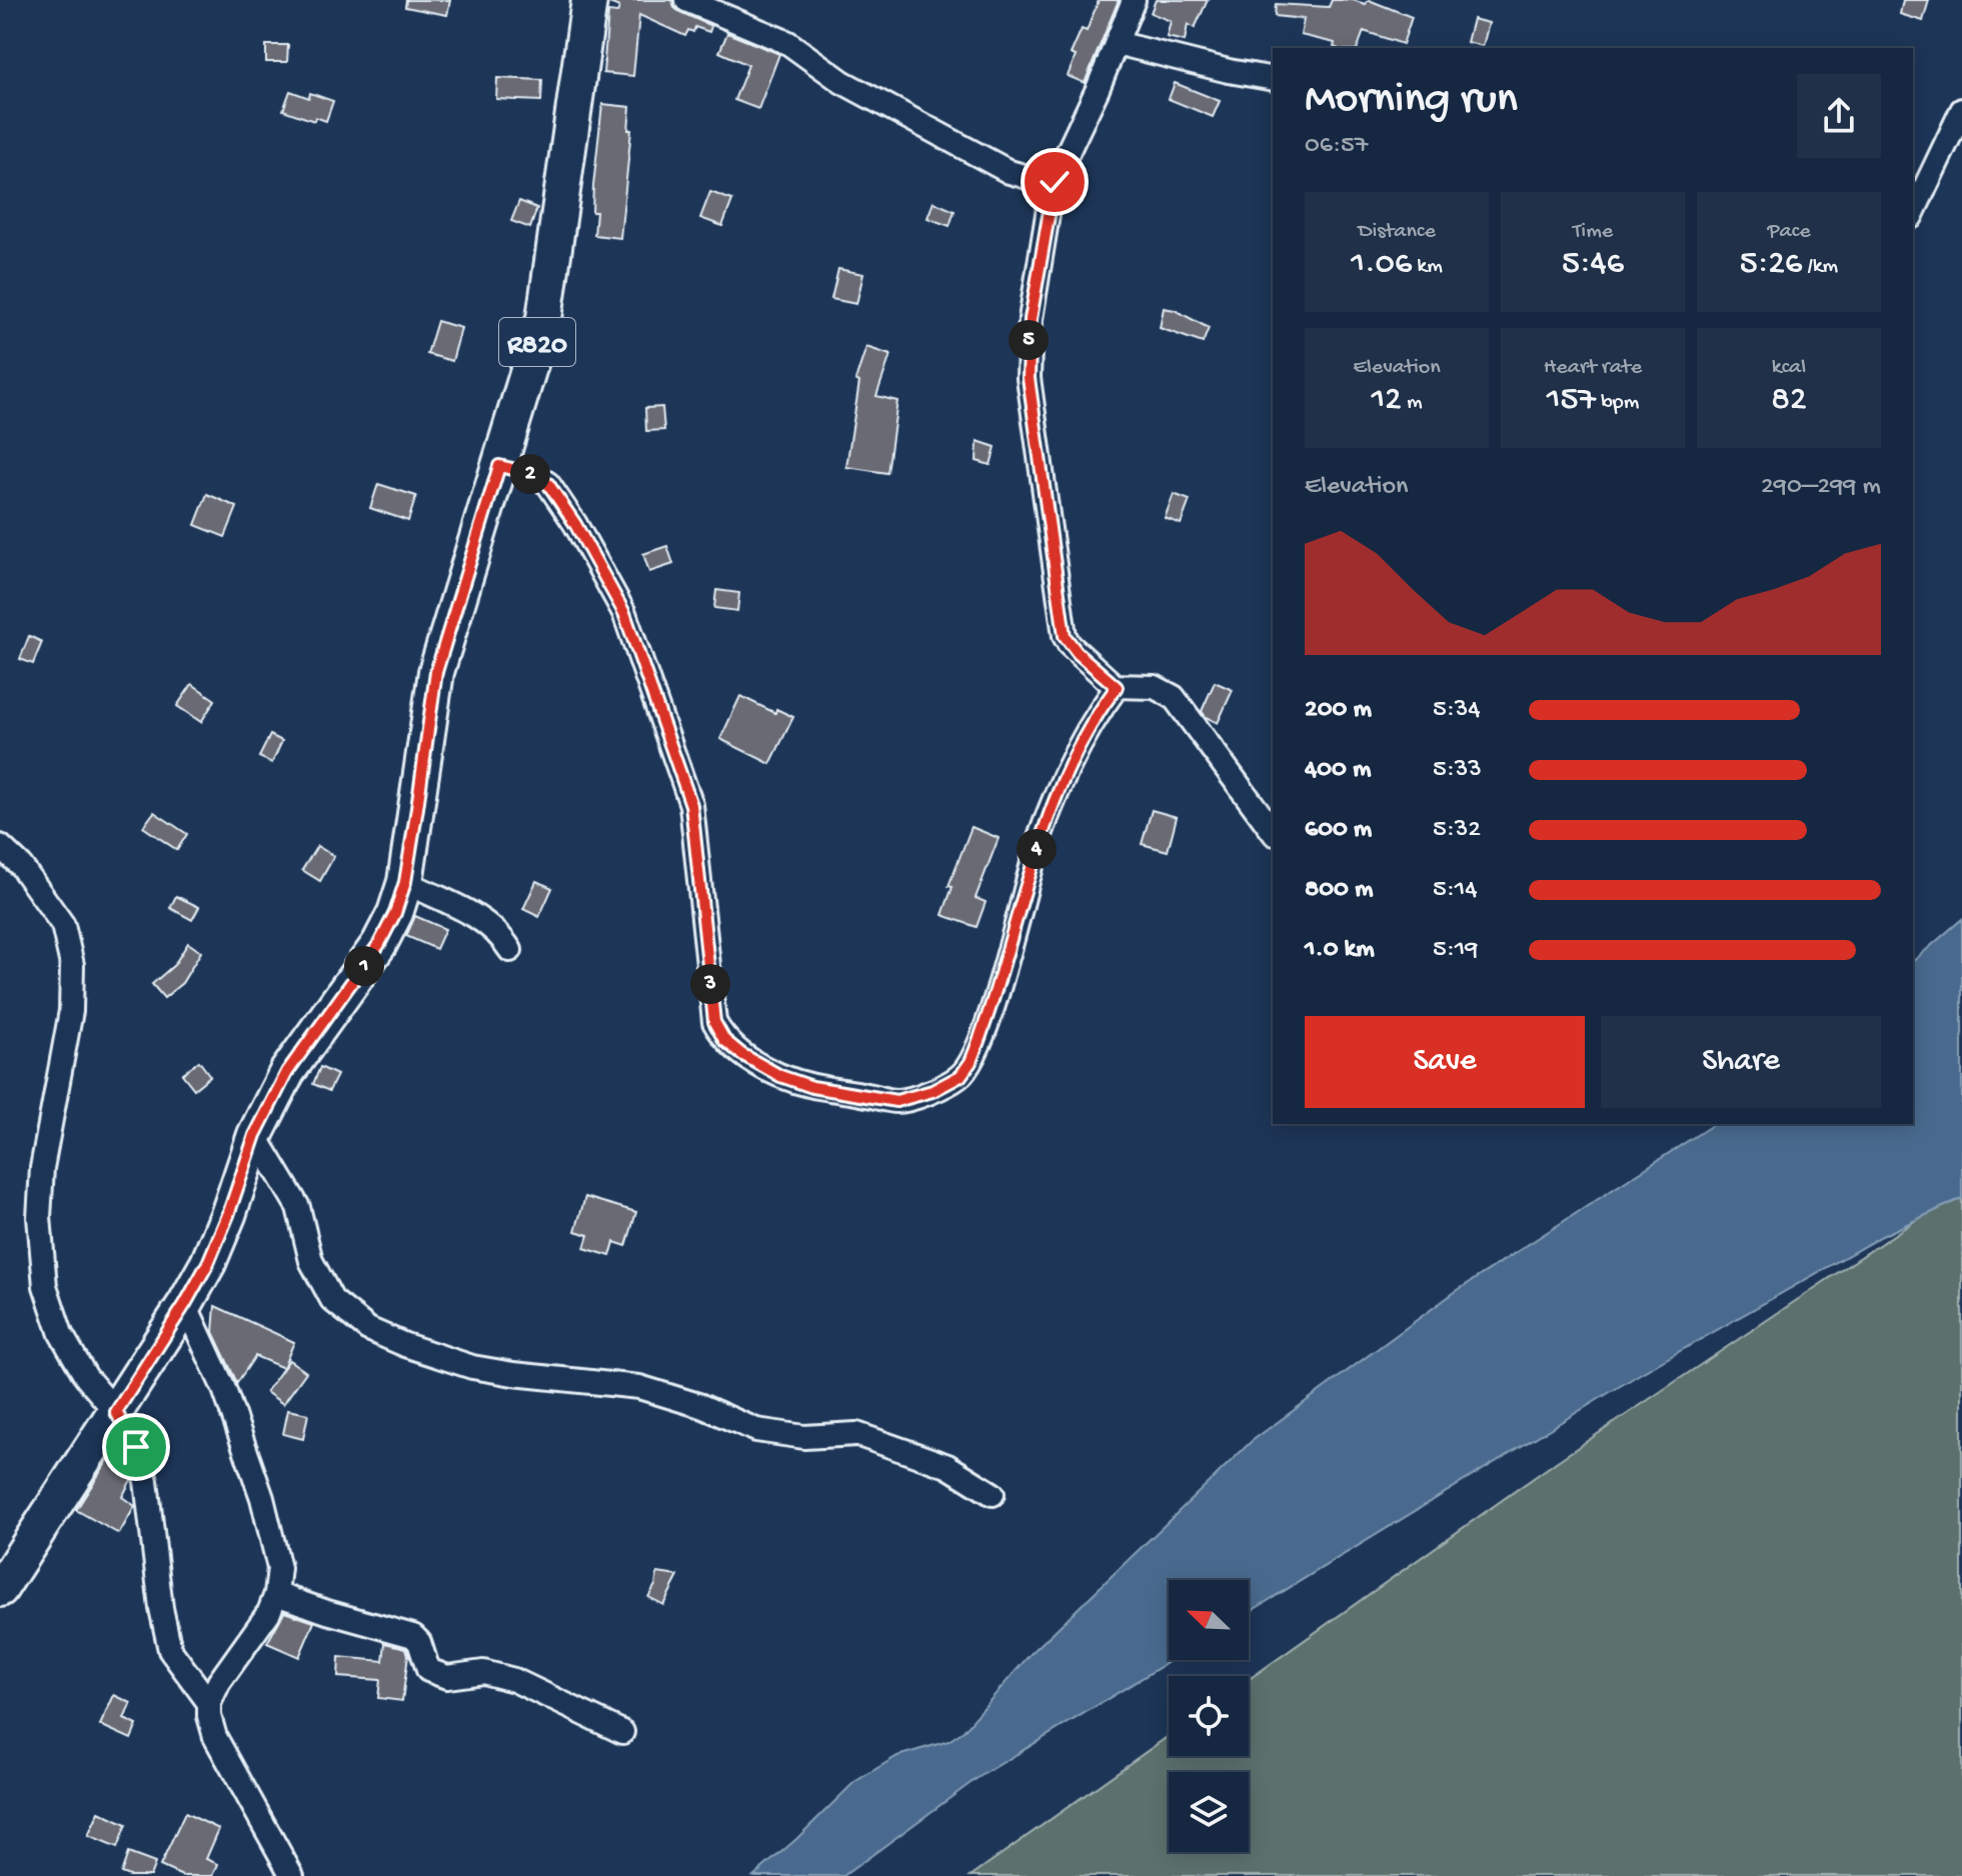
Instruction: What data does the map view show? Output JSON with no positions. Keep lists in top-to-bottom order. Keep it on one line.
{"streets":{"main road":["R820"]},"north":"top left","page":{"heading":["Morning run","06:57"],"stats":[["Distance","1.06 km"],["Time","5:46"],["Pace","5:26 /km"],["Elevation","12 m"],["Heart rate","157 bpm"],["kcal","82"]],"pins":["5","2","4","1","3"],"chart":["Elevation","290–299 m"],"list":[{"name":"200 m","note":"5:34"},{"name":"400 m","note":"5:33"},{"name":"600 m","note":"5:32"},{"name":"800 m","note":"5:14"},{"name":"1.0 km","note":"5:19"}],"buttons":["Save","Share"]}}
